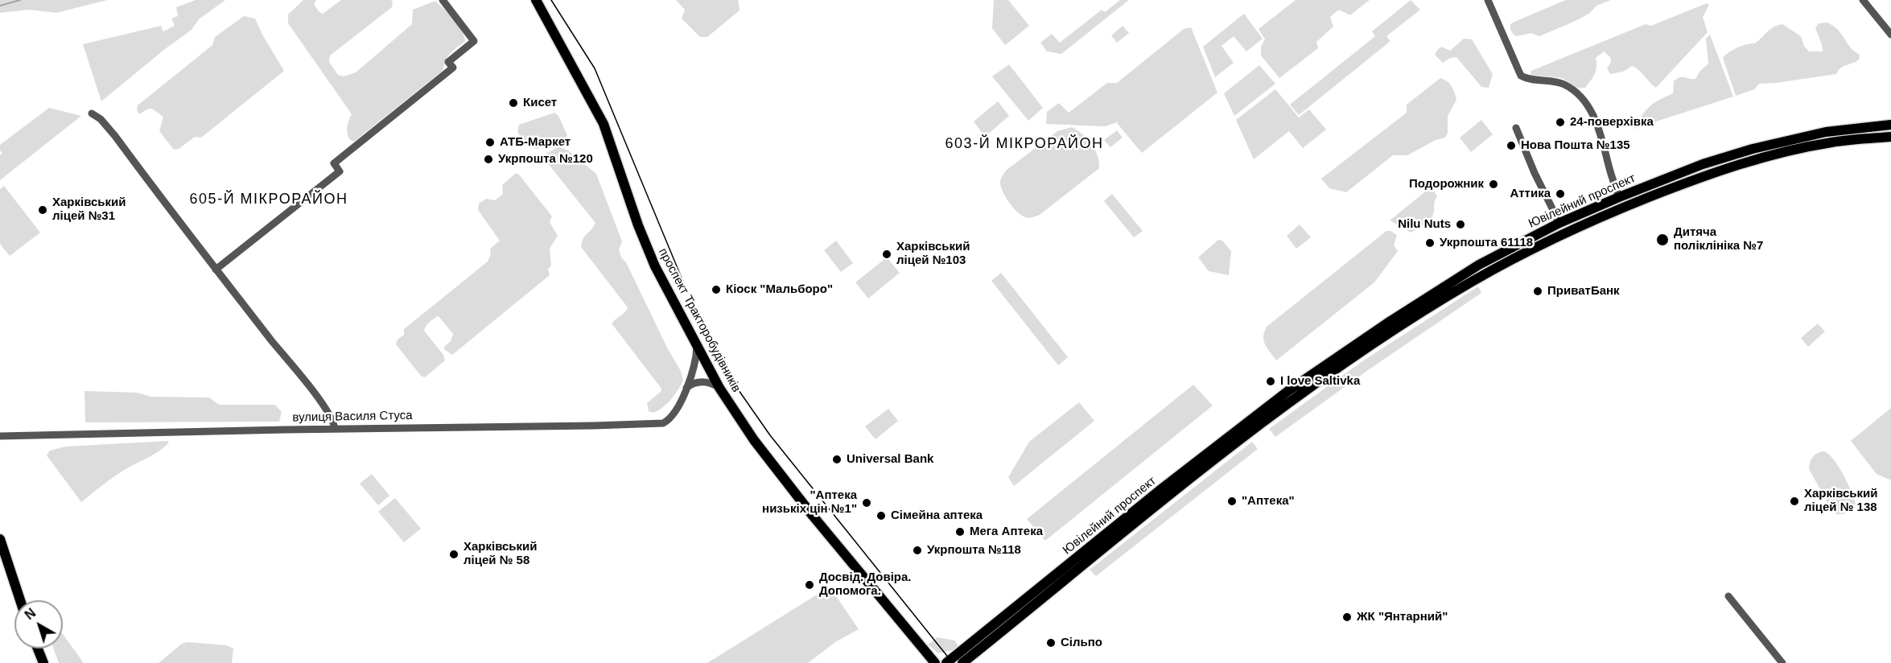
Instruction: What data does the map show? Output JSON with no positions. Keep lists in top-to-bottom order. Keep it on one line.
{"streets":{"main road":["Ювілейний проспект","проспект Тракторобудівників"],"street":["вулиця Василя Стуса"]},"crossings":[["проспект Тракторобудівників","вулиця Василя Стуса"]],"districts":["603-Й МІКРОРАЙОН","605-Й МІКРОРАЙОН"],"places":["Кисет","24-поверхівка","АТБ-Маркет","Нова Пошта №135","Укрпошта №120","Подорожник","Аттика","Харківський ліцей №31","Nilu Nuts","Дитяча поліклініка №7","Укрпошта 61118","Харківський ліцей №103","Кіоск \"Мальборо\"","ПриватБанк","I love Saltivka","Universal Bank","\"Аптека\"","Харківський ліцей № 138","\"Аптека низькіх цін №1\"","Сімейна аптека","Мега Аптека","Укрпошта №118","Харківський ліцей № 58","Досвід. Довіра. Допомога.","ЖК \"Янтарний\"","Сільпо"],"north":"top left"}
